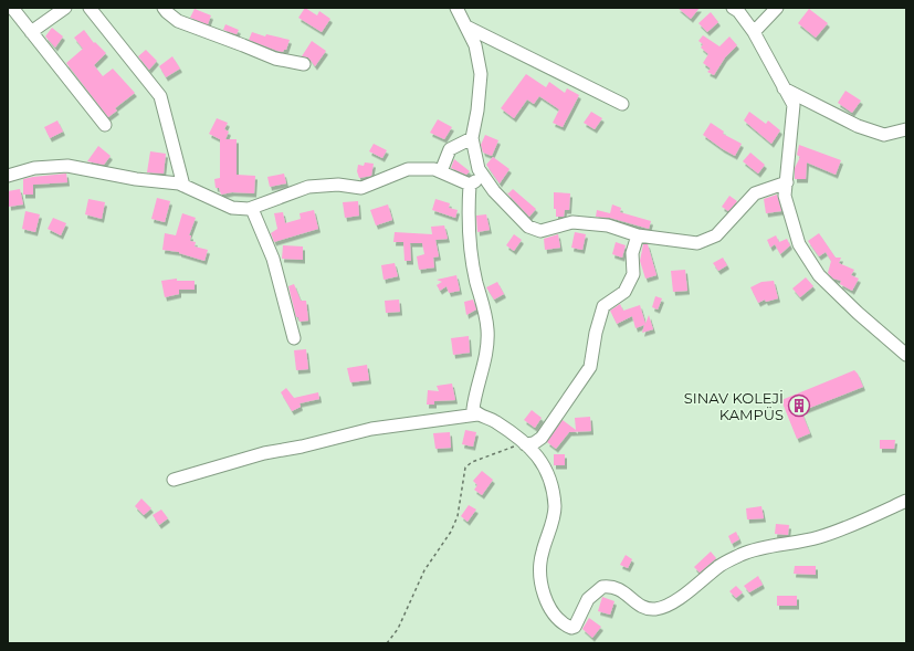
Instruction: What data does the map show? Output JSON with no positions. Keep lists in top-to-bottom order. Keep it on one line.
{"places":{"building":["SINAV KOLEJİ KAMPÜS"]}}
